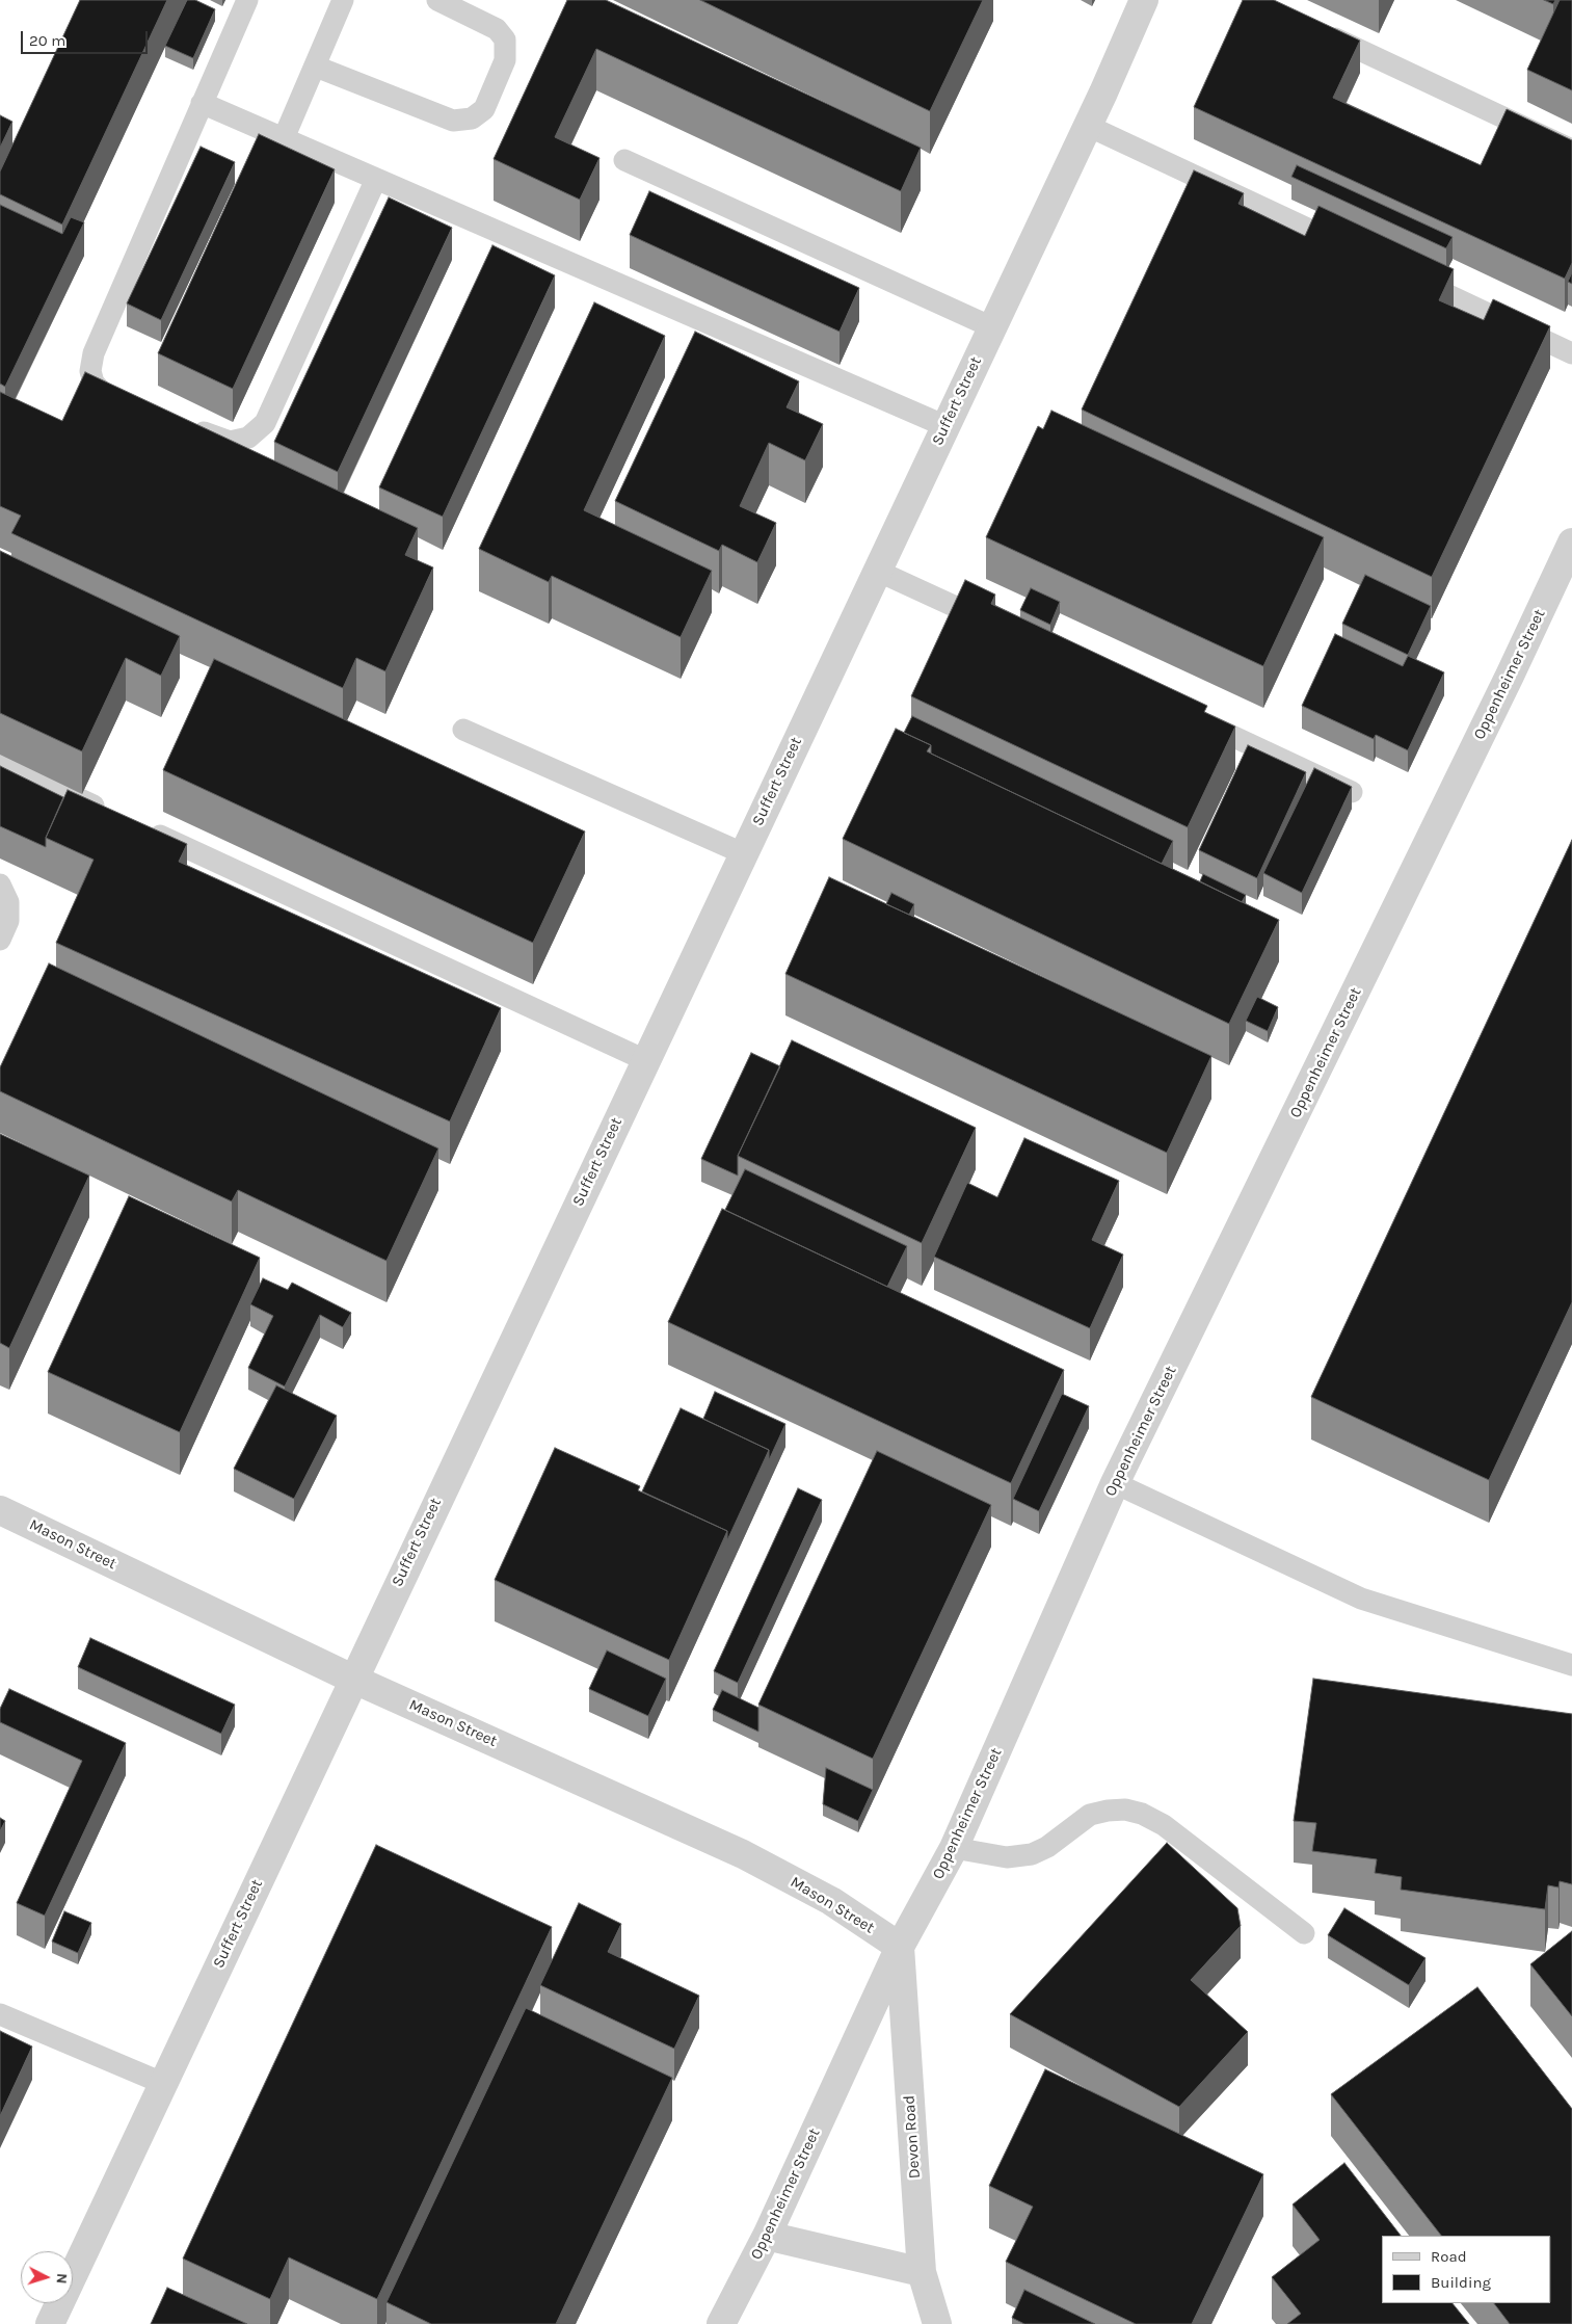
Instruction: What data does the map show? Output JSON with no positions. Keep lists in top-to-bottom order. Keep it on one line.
{"streets":{"street":["Suffert Street","Oppenheimer Street","Mason Street","Devon Road"]},"crossings":[["Suffert Street","Mason Street"],["Oppenheimer Street","Mason Street"],["Oppenheimer Street","Devon Road"],["Mason Street","Devon Road"]],"legend":["Road","Building"],"scale_bar":"20 m","north":"right"}
